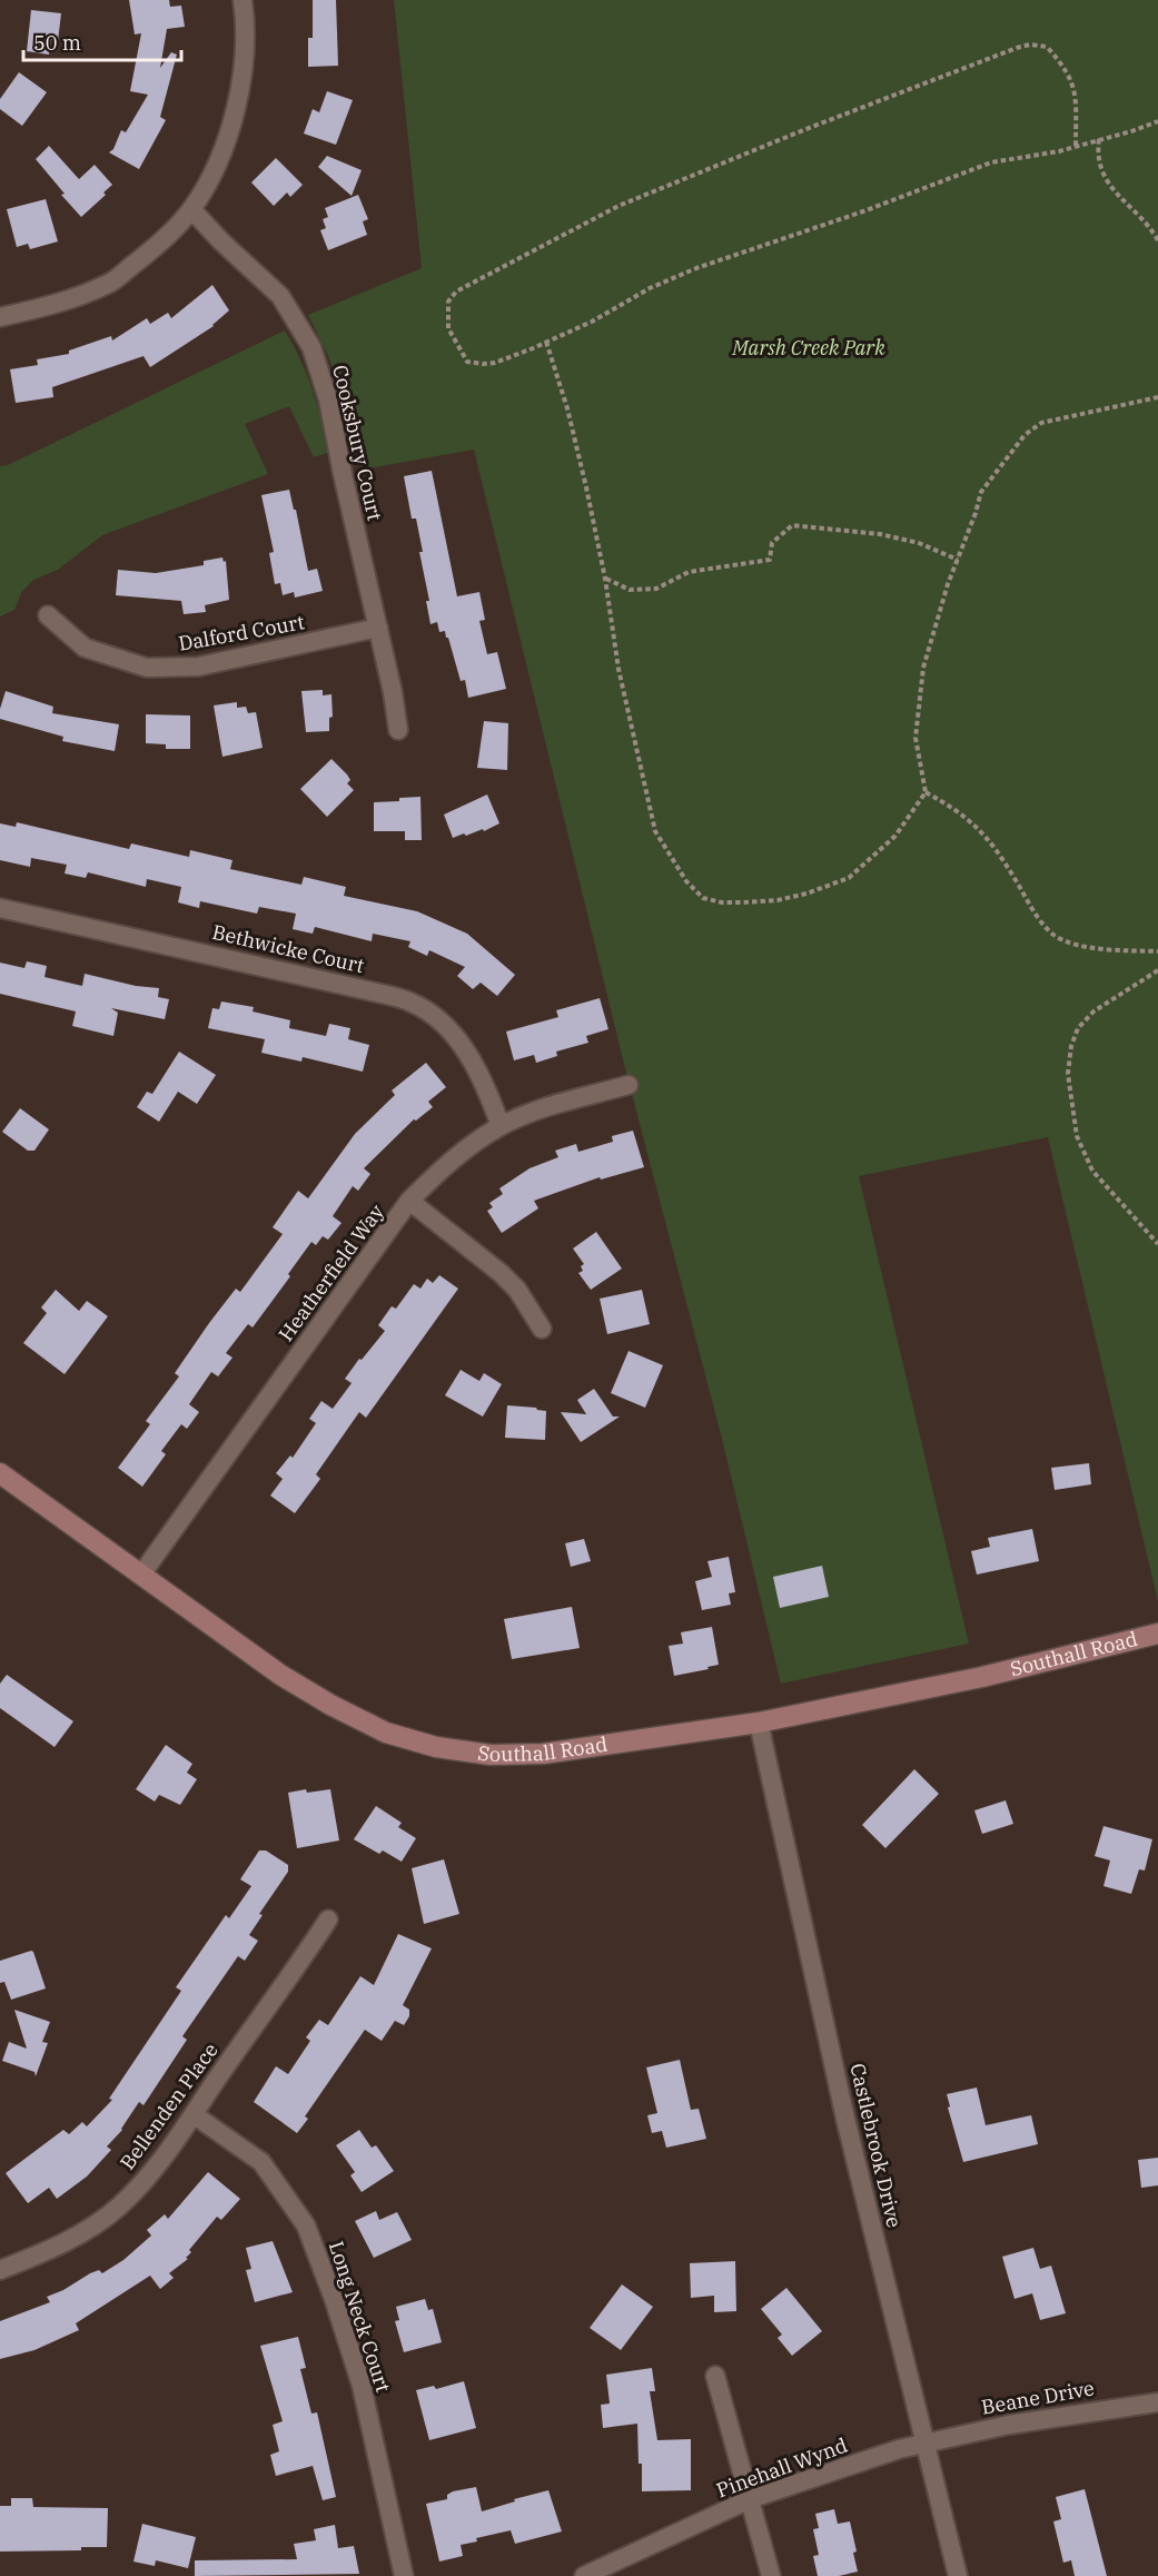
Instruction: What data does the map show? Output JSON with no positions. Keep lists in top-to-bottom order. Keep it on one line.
{"streets":{"street":["Cooksbury Court","Dalford Court","Bethwicke Court","Heatherfield Way","Southall Road","Bellenden Place","Castlebrook Drive","Long Neck Court","Beane Drive","Pinehall Wynd"]},"crossings":[["Cooksbury Court","Dalford Court"],["Bethwicke Court","Heatherfield Way"],["Heatherfield Way","Southall Road"],["Southall Road","Castlebrook Drive"],["Bellenden Place","Long Neck Court"],["Castlebrook Drive","Beane Drive"],["Castlebrook Drive","Pinehall Wynd"],["Beane Drive","Pinehall Wynd"]],"parks":["Marsh Creek Park"],"scale_bar":"50 m"}
